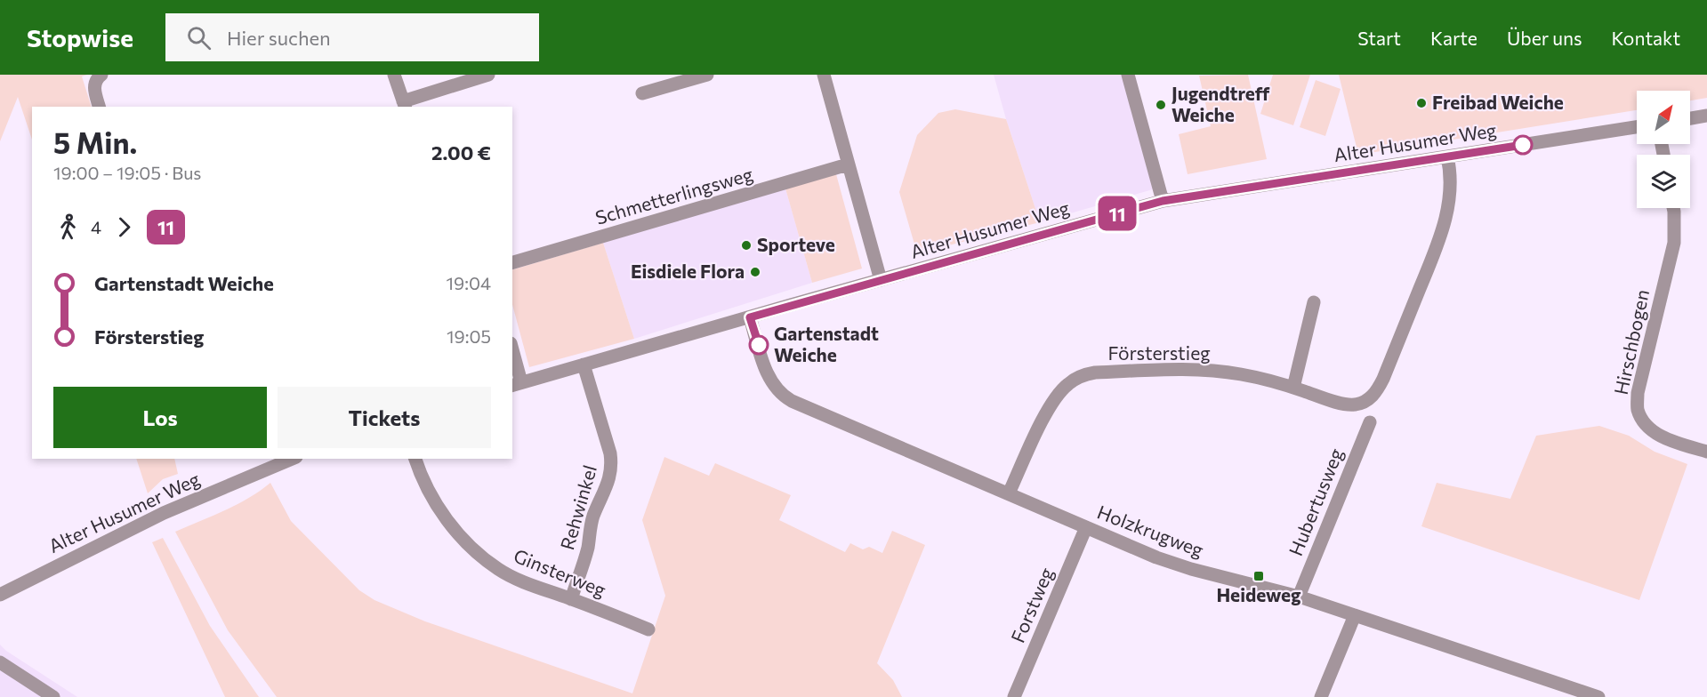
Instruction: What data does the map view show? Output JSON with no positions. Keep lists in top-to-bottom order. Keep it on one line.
{"streets":{"street":["Alter Husumer Weg","Schmetterlingsweg","Hirschbogen","Försterstieg","Hubertusweg","Rehwinkel","Holzkrugweg","Ginsterweg","Forstweg"]},"crossings":[["Alter Husumer Weg","Försterstieg"],["Alter Husumer Weg","Rehwinkel"],["Alter Husumer Weg","Holzkrugweg"],["Försterstieg","Holzkrugweg"],["Hubertusweg","Holzkrugweg"],["Rehwinkel","Ginsterweg"],["Holzkrugweg","Forstweg"]],"places":{"other":["Freibad Weiche","Jugendtreff Weiche","Sporteve","Eisdiele Flora","Gartenstadt Weiche"],"transit":["Heideweg"]},"lines":["bus line 11"],"north":"top right","page":{"header":"Stopwise","search":"Hier suchen","nav":["Start","Karte","Über uns","Kontakt"],"on_map":"11","heading":["5 Min.","19:00 – 19:05 · Bus","2.00 €"],"legs":["4","11"],"list":[{"name":"Gartenstadt Weiche","value":"19:04"},{"name":"Försterstieg","value":"19:05"}],"buttons":["Los","Tickets"]}}
